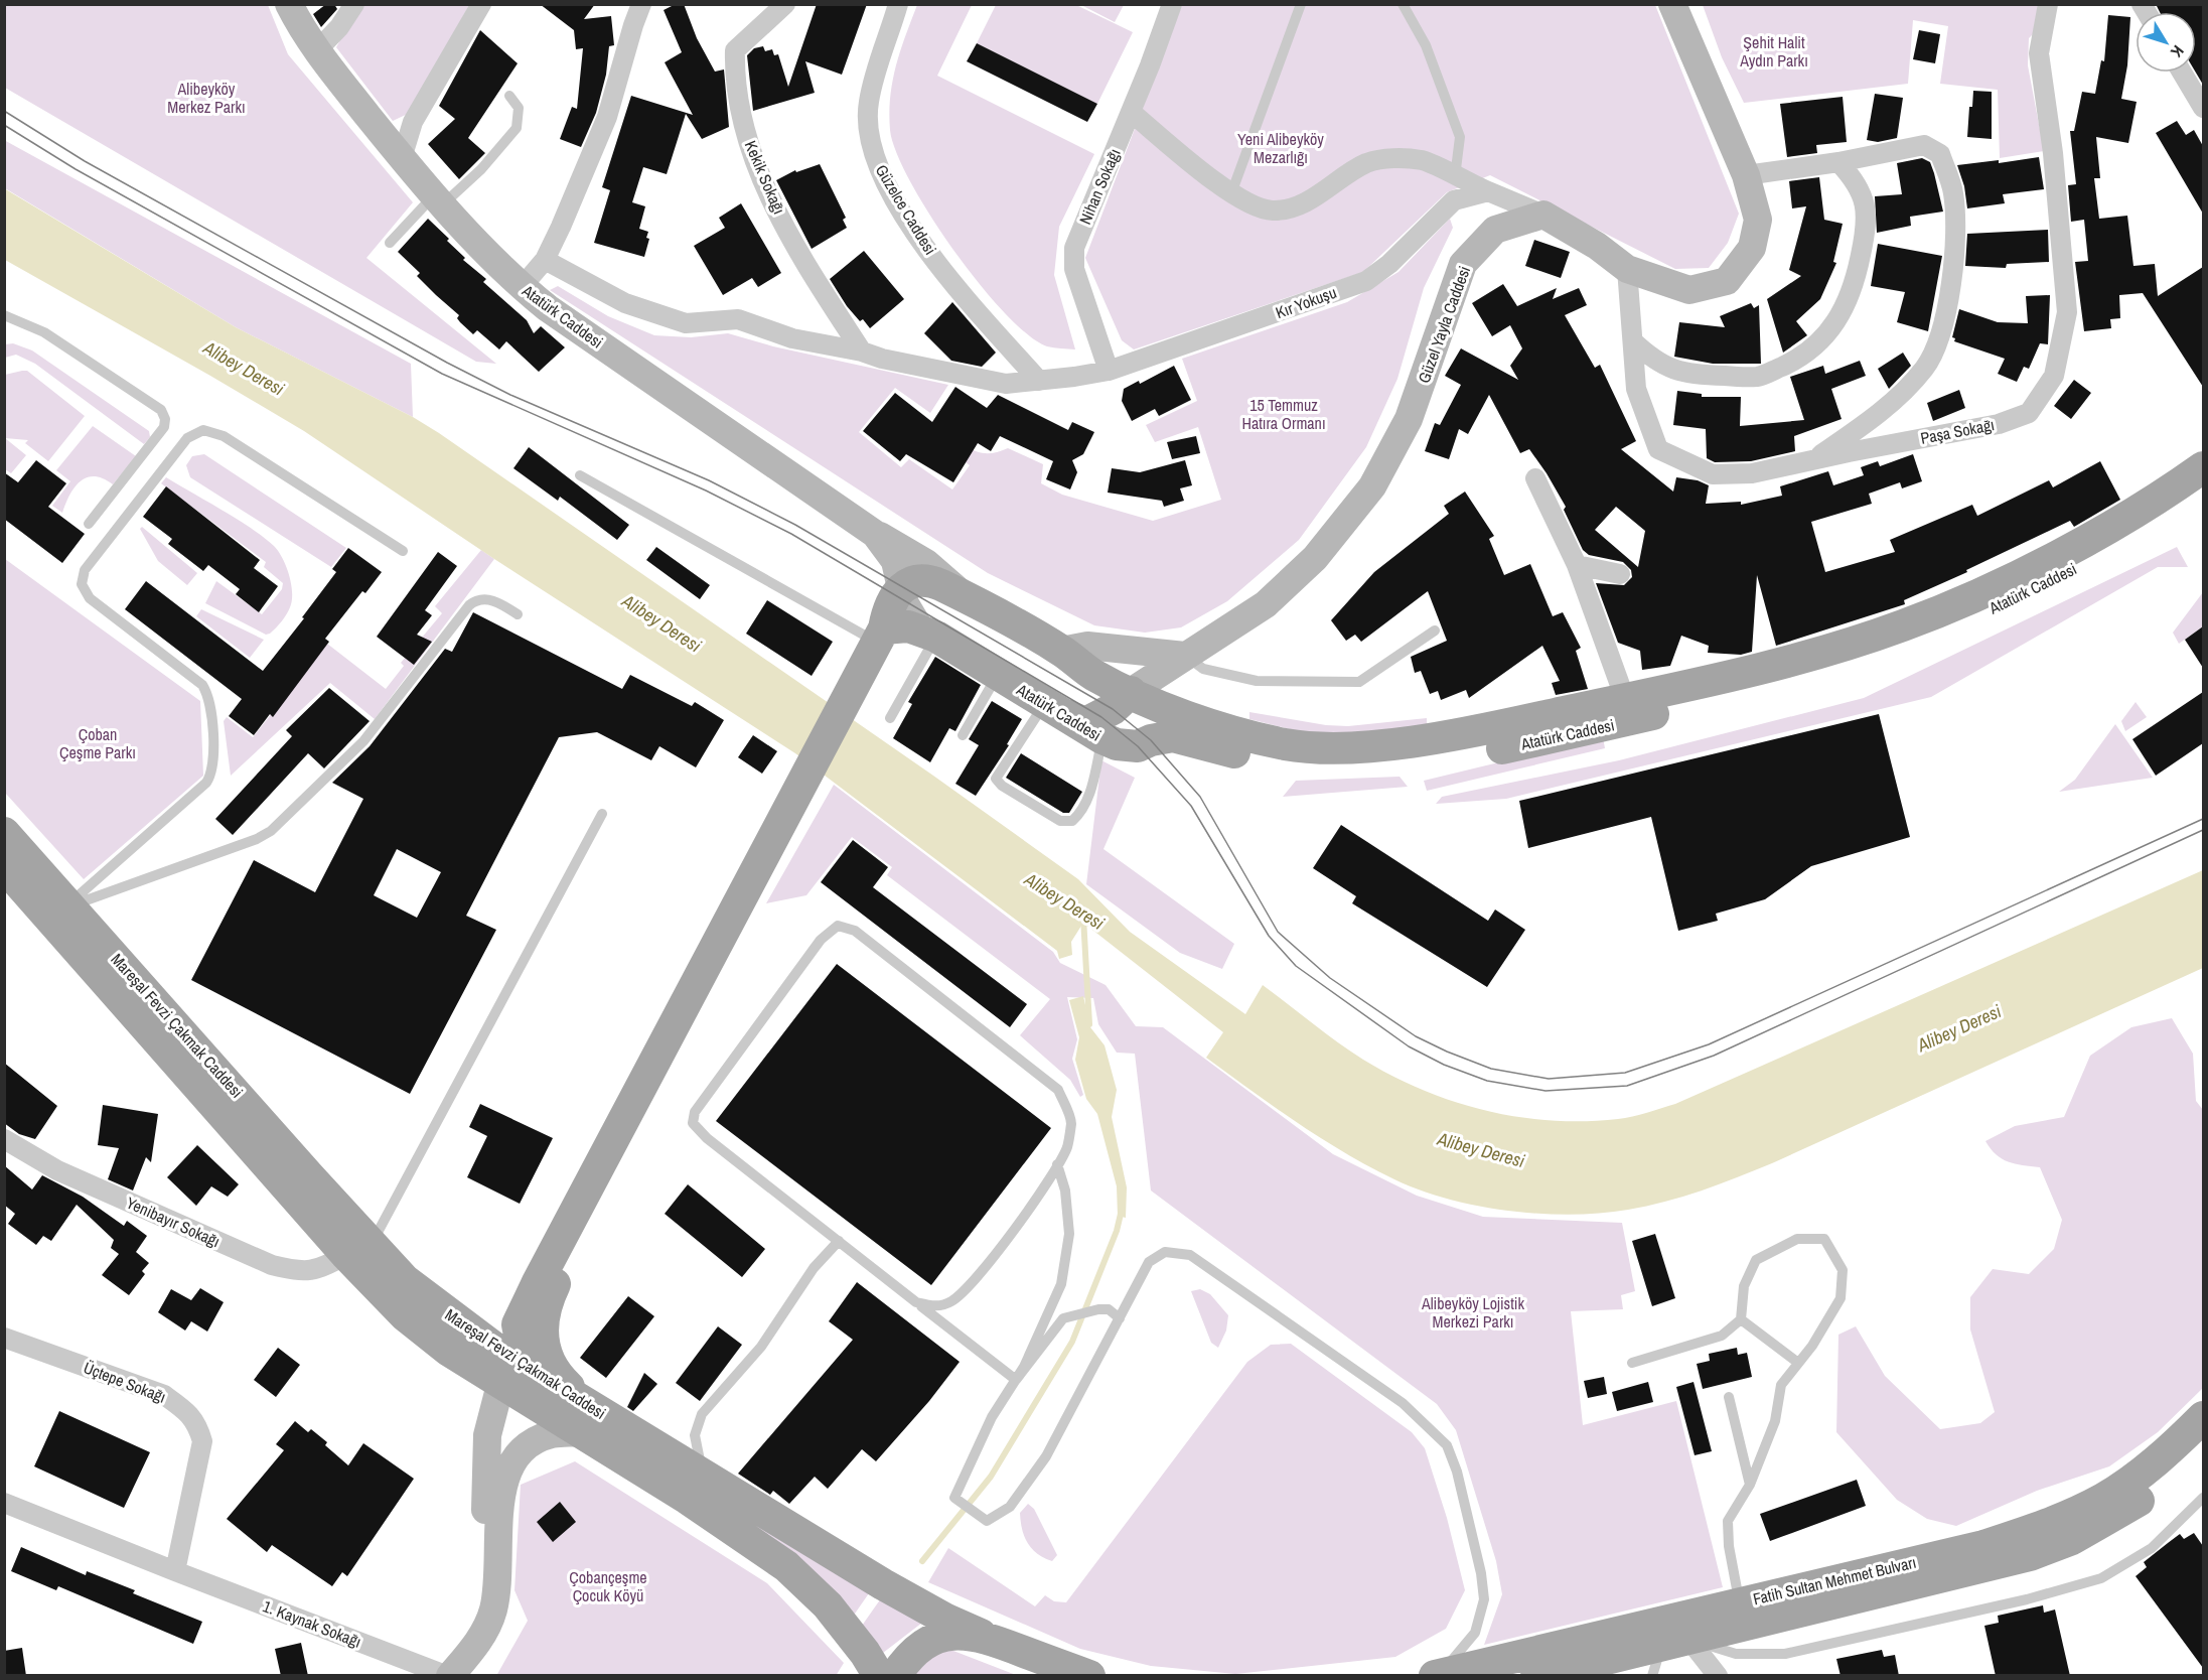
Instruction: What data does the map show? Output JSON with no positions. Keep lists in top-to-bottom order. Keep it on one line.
{"streets":{"main road":["Atatürk Caddesi","Güzel Yayla Caddesi","Mareşal Fevzi Çakmak Caddesi","Fatih Sultan Mehmet Bulvarı"],"street":["Kekik Sokağı","Nihan Sokağı","Güzelce Caddesi","Kır Yokuşu","Paşa Sokağı","Yenibayır Sokağı","Üçtepe Sokağı","1. Kaynak Sokağı"]},"crossings":[["Kekik Sokağı","Kır Yokuşu"],["Nihan Sokağı","Kır Yokuşu"],["Güzelce Caddesi","Kır Yokuşu"],["Atatürk Caddesi","Güzel Yayla Caddesi"],["Mareşal Fevzi Çakmak Caddesi","Yenibayır Sokağı"],["Üçtepe Sokağı","1. Kaynak Sokağı"]],"water":["Alibey Deresi"],"parks":["Şehit Halit Aydın Parkı","Alibeyköy Merkez Parkı","Yeni Alibeyköy Mezarlığı","15 Temmuz Hatıra Ormanı","Çoban Çeşme Parkı","Alibeyköy Lojistik Merkezi Parkı","Çobançeşme Çocuk Köyü"],"north":"bottom right"}
